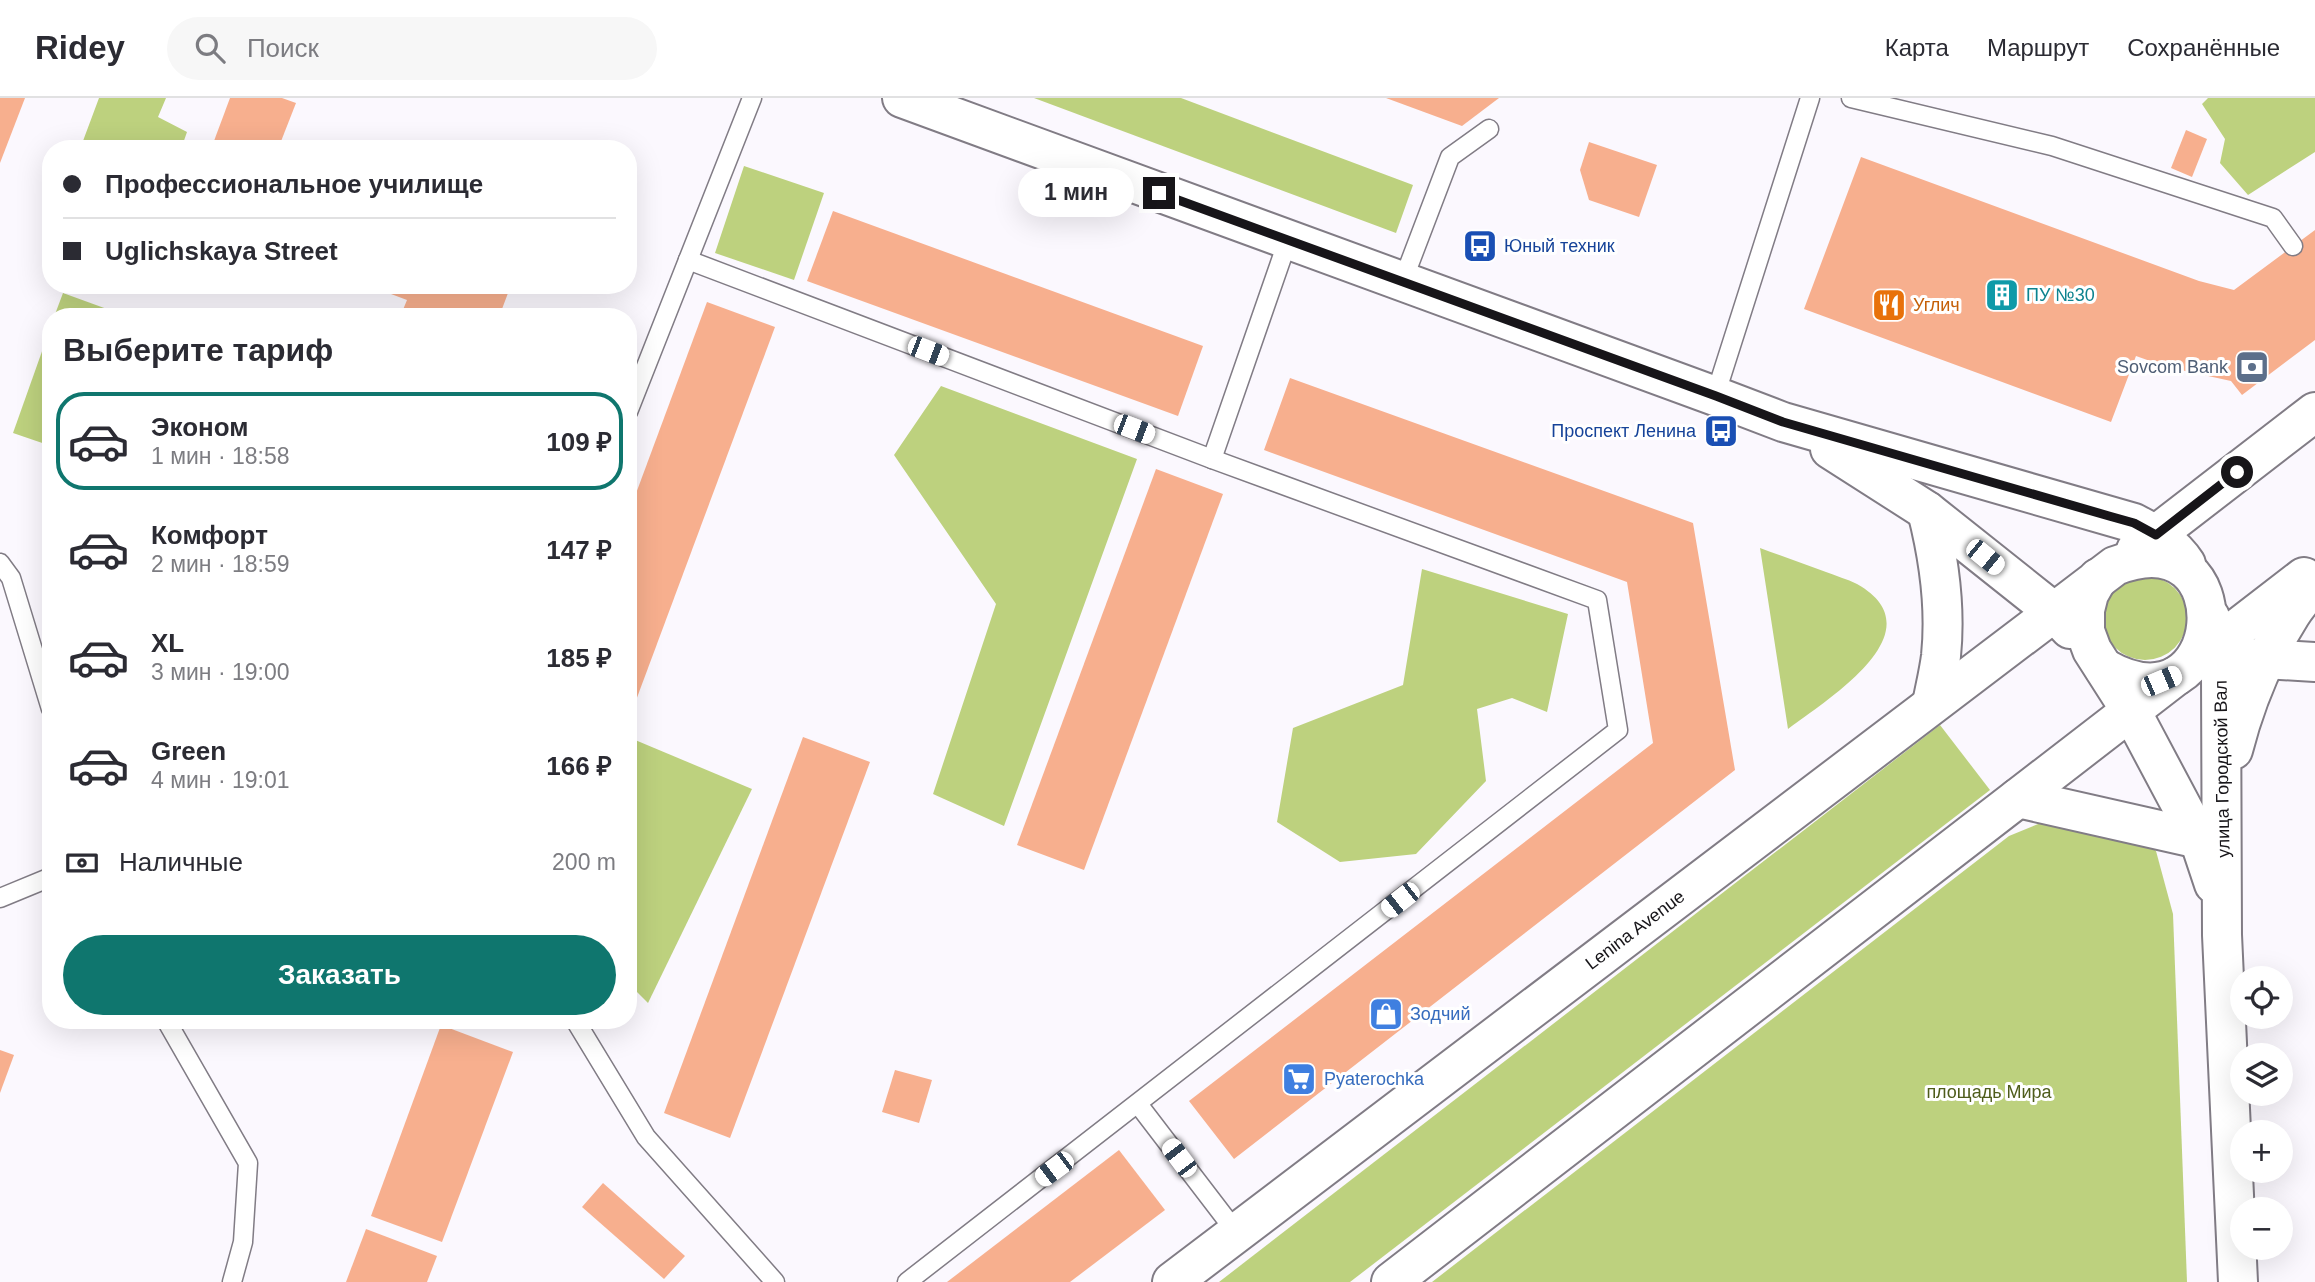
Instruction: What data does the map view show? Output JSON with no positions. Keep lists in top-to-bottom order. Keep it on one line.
{"streets":{"main road":["улица Городской Вал","Lenina Avenue"]},"crossings":[["улица Городской Вал","Lenina Avenue"]],"parks":["площадь Мира"],"places":{"bus stop":["Юный техник","Проспект Ленина"],"building":["ПУ №30"],"restaurant":["Углич"],"bank":["Sovcom Bank"],"shop":["Зодчий"],"supermarket":["Pyaterochka"]},"page":{"header":"Ridey","search":"Поиск","nav":["Карта","Маршрут","Сохранённые"],"banner":["Профессиональное училище","Uglichskaya Street"],"bubble":"1 мин","heading":"Выберите тариф","list":[{"name":"Эконом","note":"1 мин · 18:58","value":"109 ₽"},{"name":"Комфорт","note":"2 мин · 18:59","value":"147 ₽"},{"name":"XL","note":"3 мин · 19:00","value":"185 ₽"},{"name":"Green","note":"4 мин · 19:01","value":"166 ₽"}],"pay":["Наличные","200 m"],"buttons":"Заказать","map_buttons":["+","−"]}}
